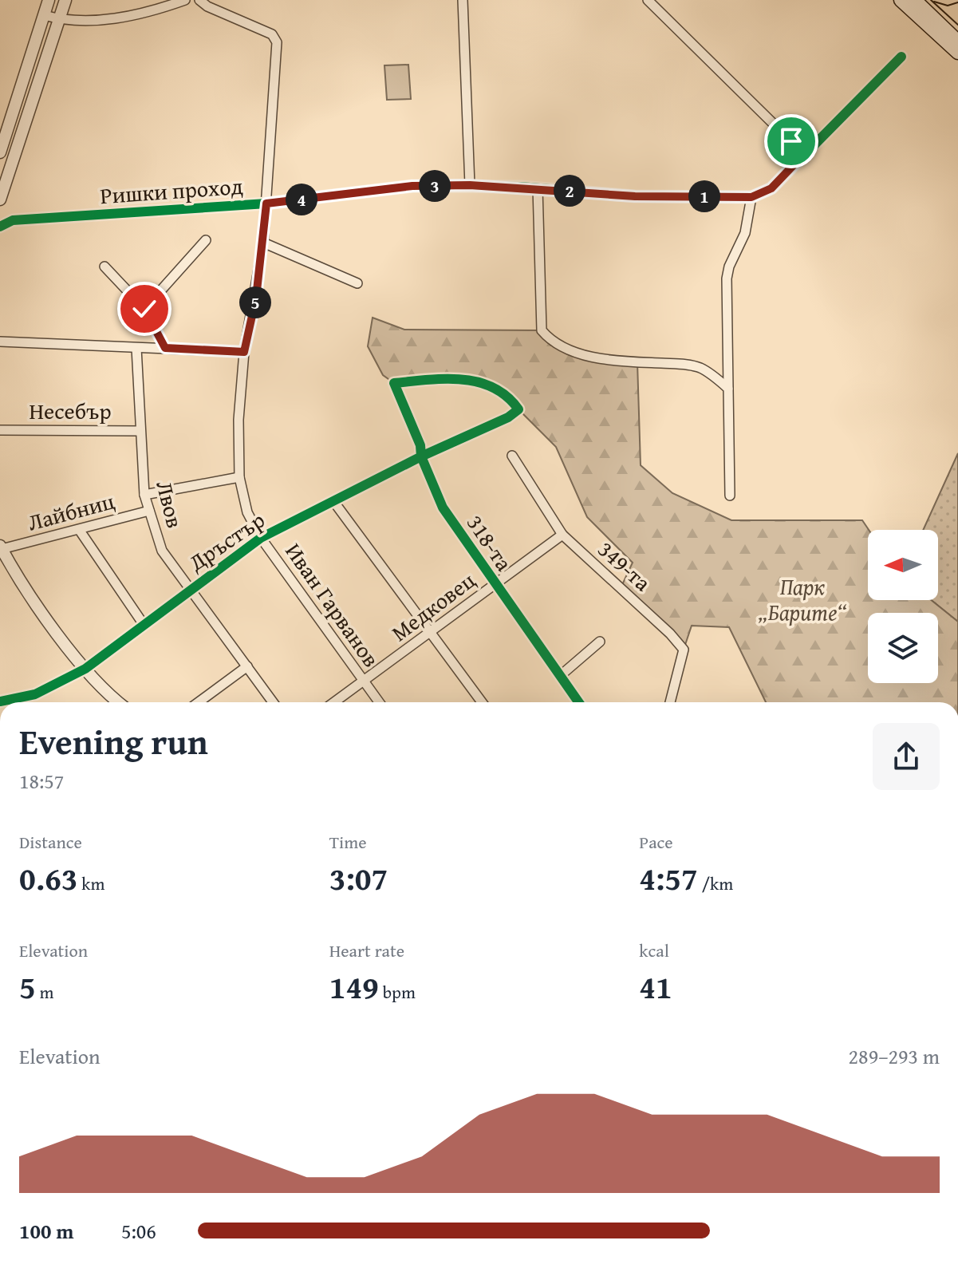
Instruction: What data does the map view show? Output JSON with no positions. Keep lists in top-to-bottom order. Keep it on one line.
{"streets":{"street":["Ришки проход","Несебър","Лвов","Лайбниц","Дръстър","318-та","349-та","Иван Гарванов","Медковец"]},"crossings":[["Ришки проход","Иван Гарванов"],["Несебър","Лвов"],["Лвов","Лайбниц"],["Лвов","Дръстър"],["Лайбниц","Иван Гарванов"],["Дръстър","318-та"],["Дръстър","Иван Гарванов"],["318-та","Медковец"],["349-та","Медковец"],["Иван Гарванов","Медковец"]],"parks":["Парк „Барите“"],"north":"left","page":{"pins":["3","2","1","4","5"],"heading":["Evening run","18:57"],"stats":[["Distance","0.63 km"],["Time","3:07"],["Pace","4:57 /km"],["Elevation","5 m"],["Heart rate","149 bpm"],["kcal","41"]],"chart":["Elevation","289–293 m"],"list":[{"name":"100 m","note":"5:06"}]}}
